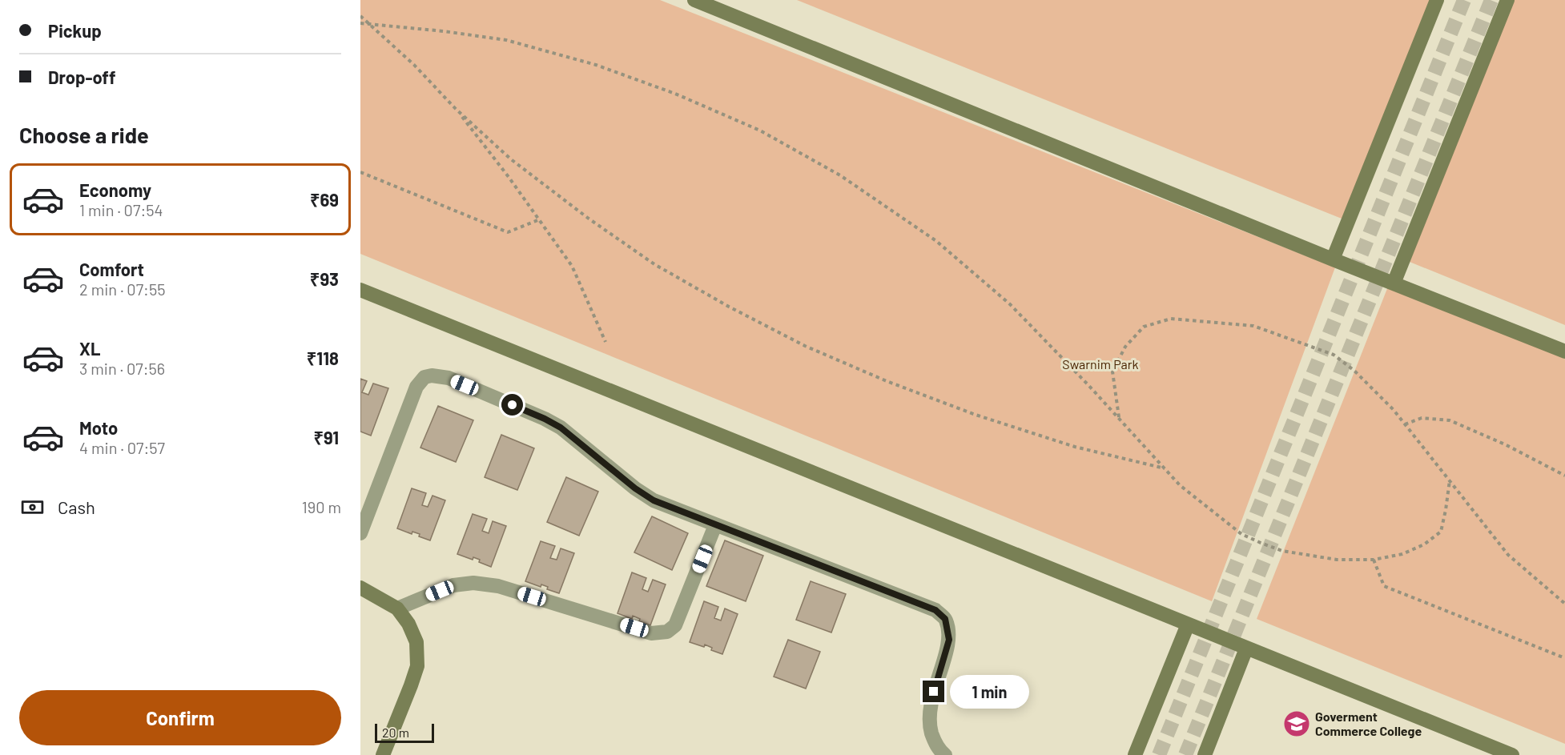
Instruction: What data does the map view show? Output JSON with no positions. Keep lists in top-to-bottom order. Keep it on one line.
{"parks":["Swarnim Park"],"places":{"school or university":["Goverment Commerce College"]},"scale_bar":"20 m","page":{"banner":["Pickup","Drop-off"],"heading":"Choose a ride","list":[{"name":"Economy","note":"1 min · 07:54","value":"₹69"},{"name":"Comfort","note":"2 min · 07:55","value":"₹93"},{"name":"XL","note":"3 min · 07:56","value":"₹118"},{"name":"Moto","note":"4 min · 07:57","value":"₹91"}],"pay":["Cash","190 m"],"bubble":"1 min","buttons":"Confirm","scale":"20 m"}}
